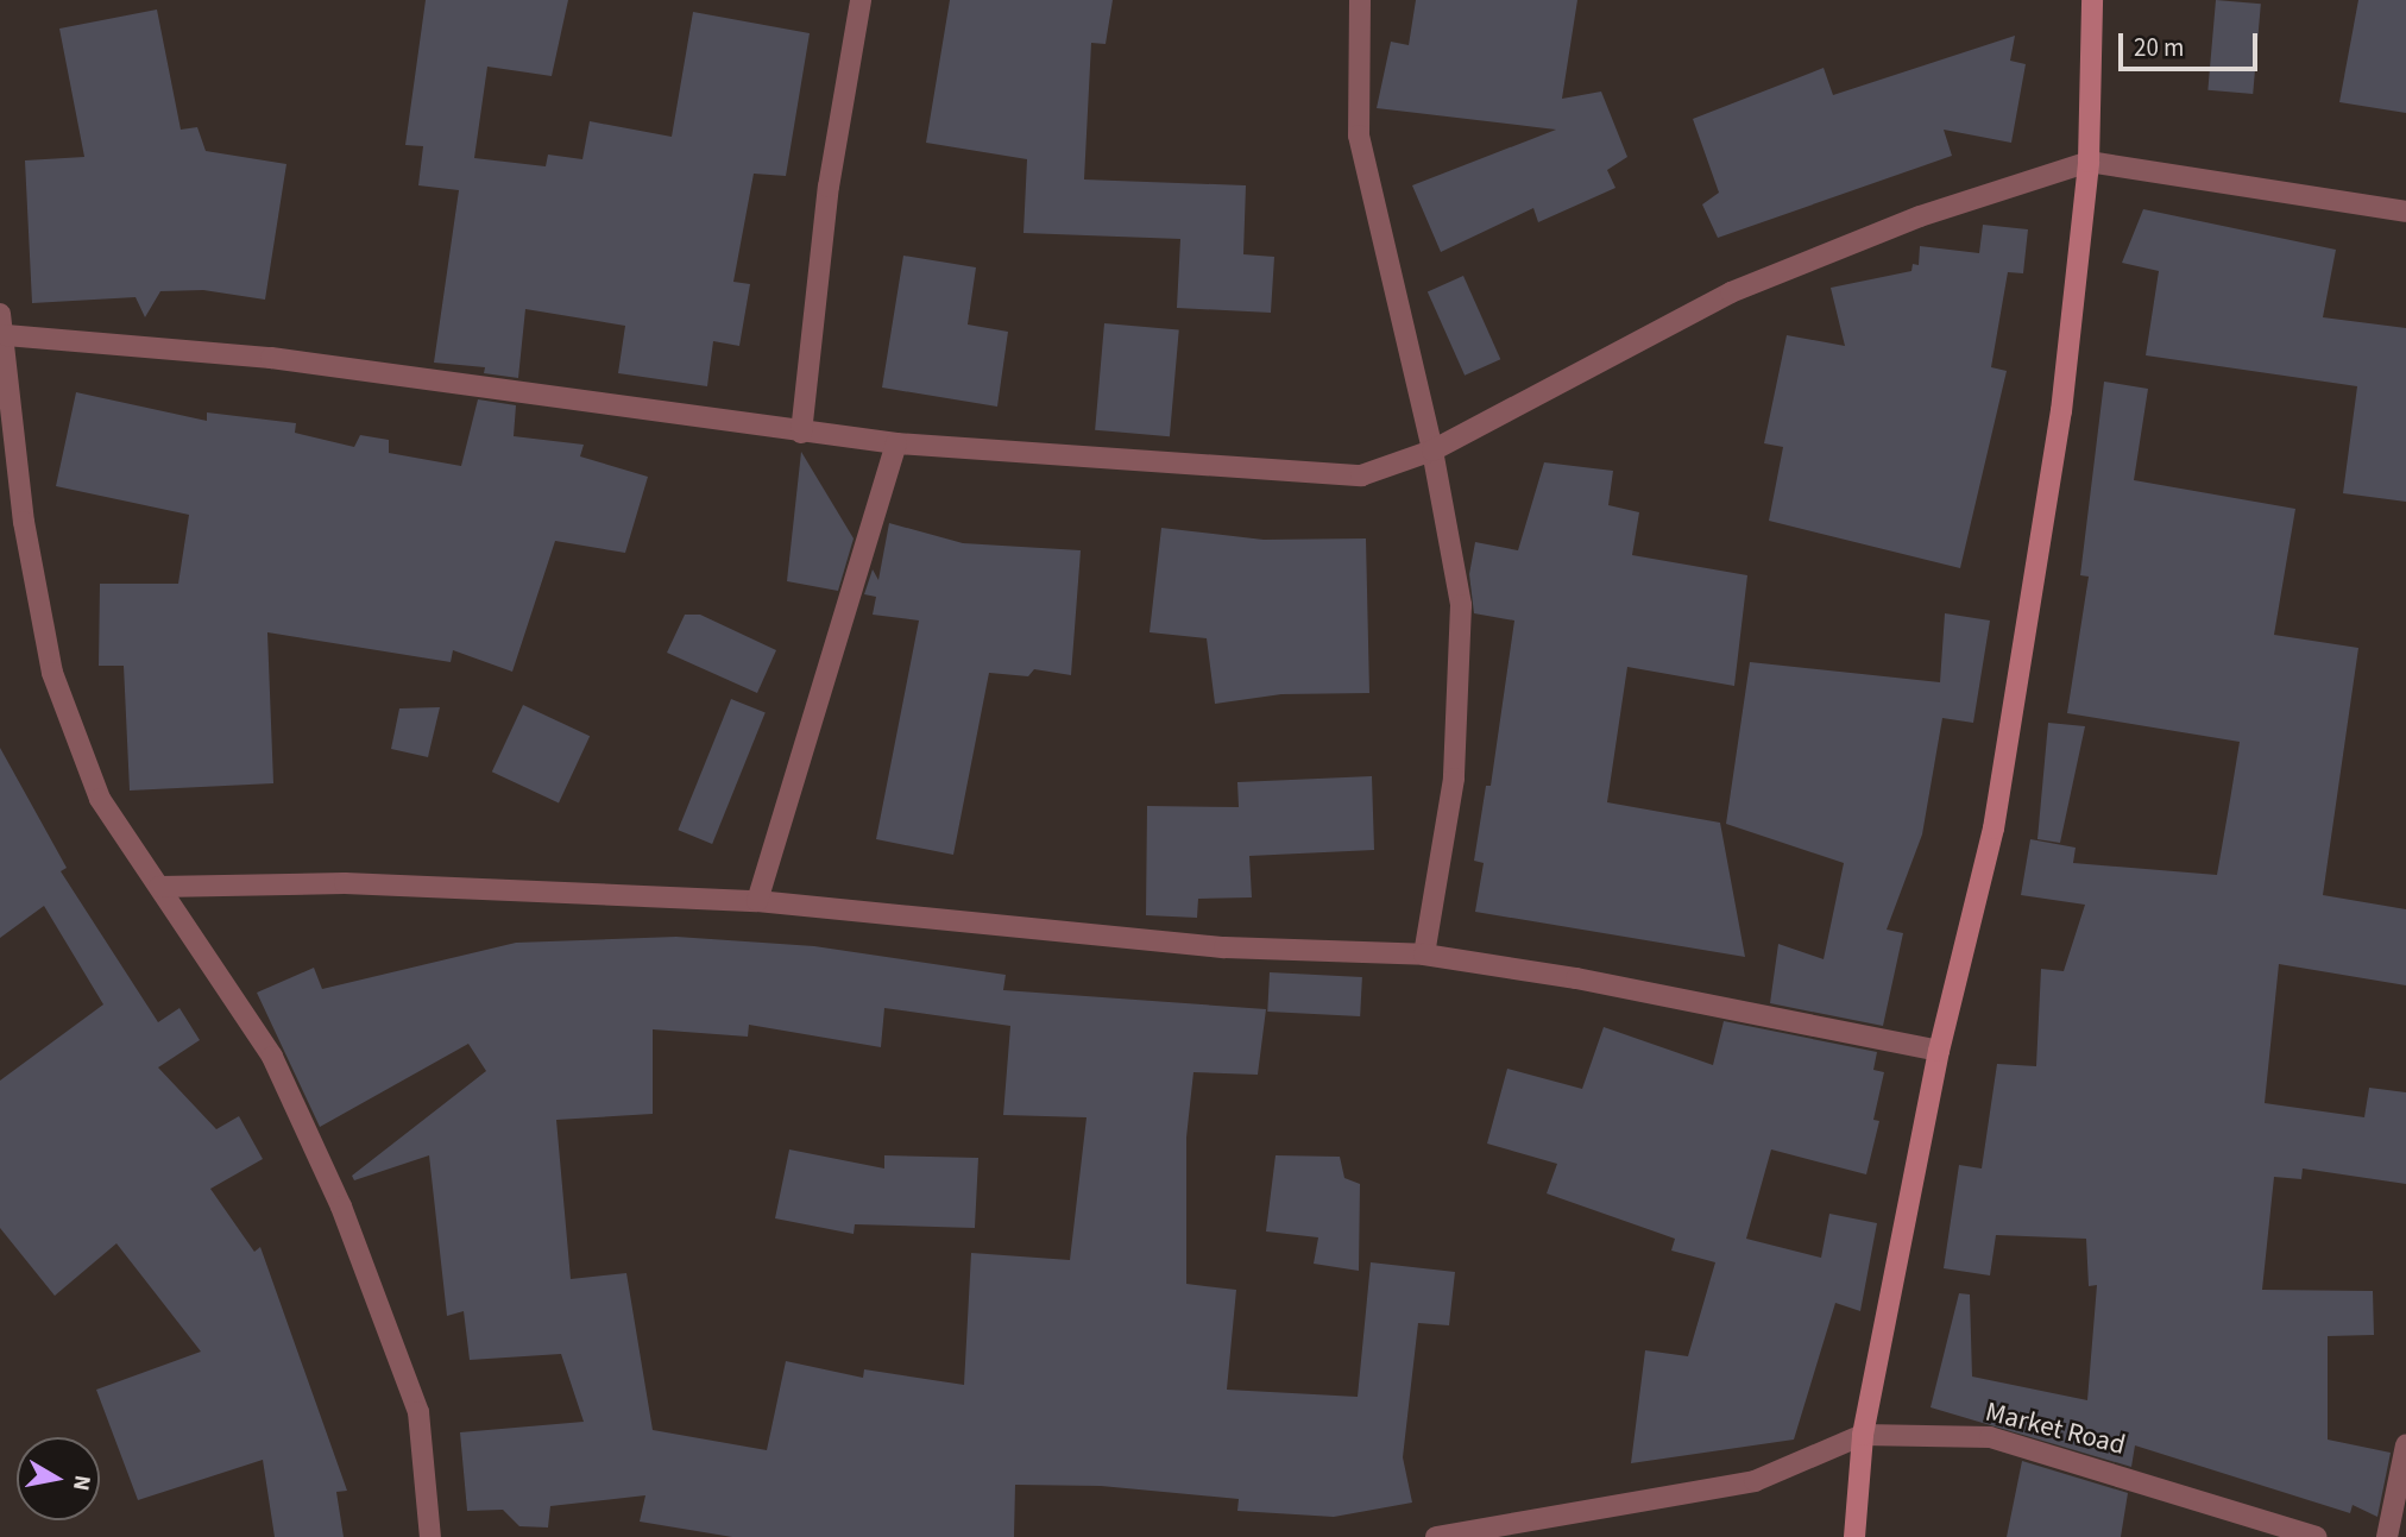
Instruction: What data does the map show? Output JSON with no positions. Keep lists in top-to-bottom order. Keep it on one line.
{"streets":{"street":["Market Road"]},"scale_bar":"20 m","north":"right"}
